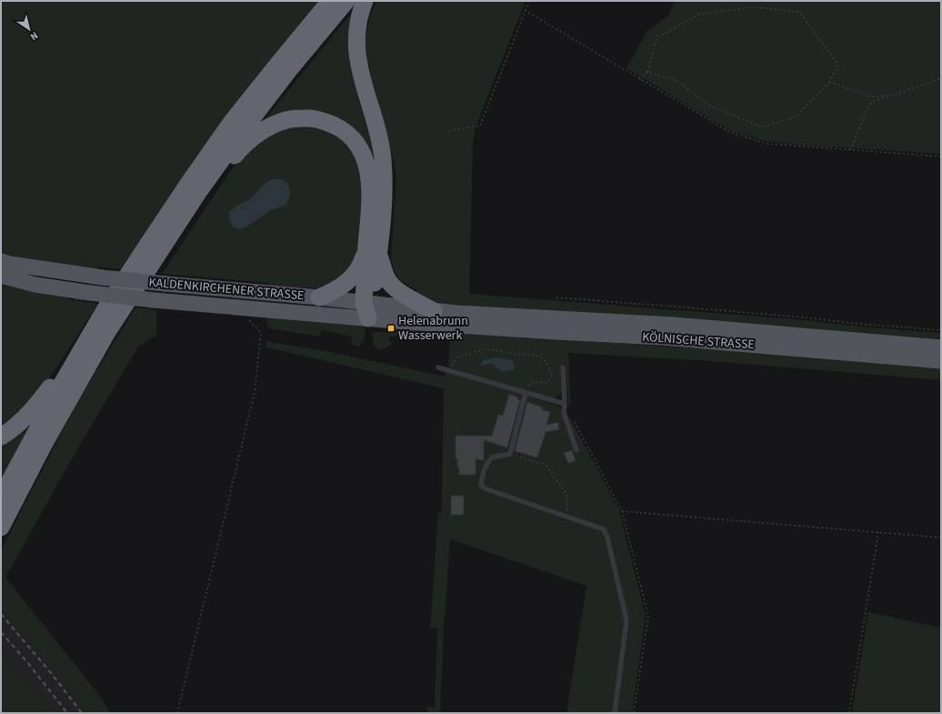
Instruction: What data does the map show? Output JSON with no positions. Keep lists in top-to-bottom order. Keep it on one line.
{"streets":{"main road":["KALDENKIRCHENER STRASSE","KÖLNISCHE STRASSE"]},"crossings":[["KALDENKIRCHENER STRASSE","KÖLNISCHE STRASSE"]],"places":{"transit":["Helenabrunn Wasserwerk"]},"north":"bottom right"}
